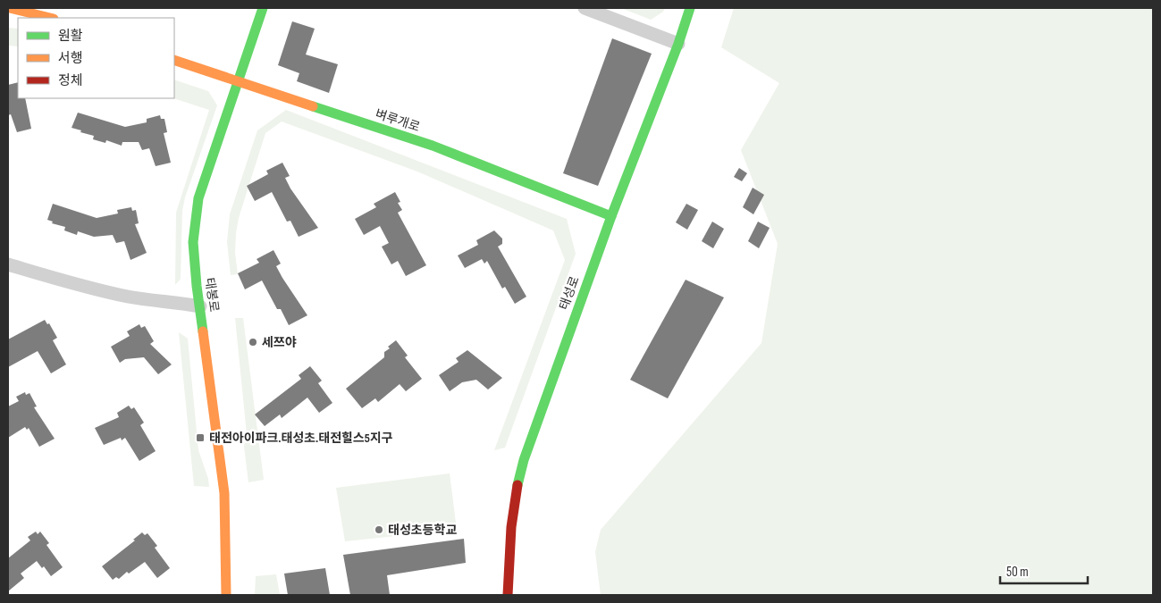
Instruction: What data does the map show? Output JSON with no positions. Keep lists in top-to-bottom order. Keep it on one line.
{"streets":{"street":["벼루개로","태성로","태봉로"]},"crossings":[["벼루개로","태성로"],["벼루개로","태봉로"]],"places":{"other":["세쯔야","태성초등학교"],"transit":["태전아이파크.태성초.태전힐스5지구"]},"legend":["원활","서행","정체"],"scale_bar":"50 m"}
